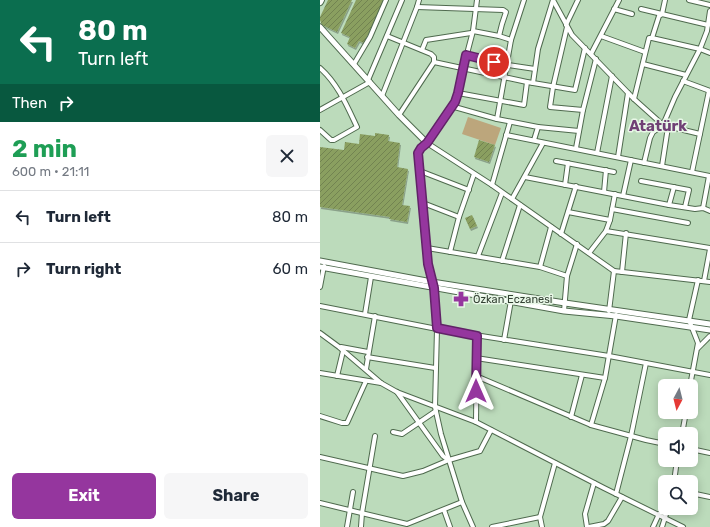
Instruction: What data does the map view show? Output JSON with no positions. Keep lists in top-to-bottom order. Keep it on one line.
{"districts":["Atatürk"],"places":{"pharmacy":["Özkan Eczanesi"]},"north":"bottom","page":{"turn":["80 m","Turn left"],"then":"Then","heading":["2 min","600 m · 21:11"],"list":[{"name":"Turn left","value":"80 m"},{"name":"Turn right","value":"60 m"}],"buttons":["Exit","Share"]}}
